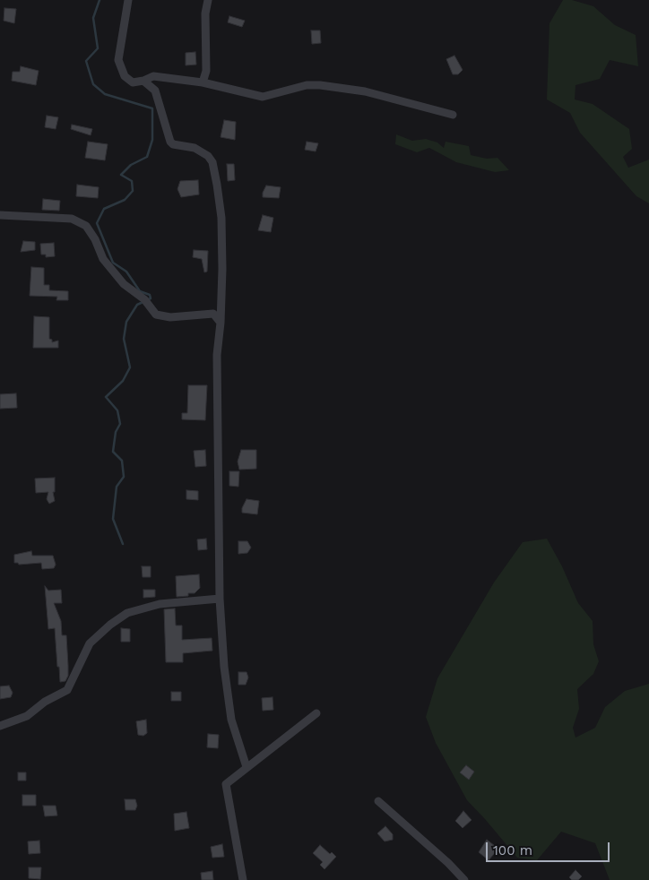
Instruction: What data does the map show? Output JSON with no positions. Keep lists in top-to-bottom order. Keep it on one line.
{"scale_bar":"100 m"}
